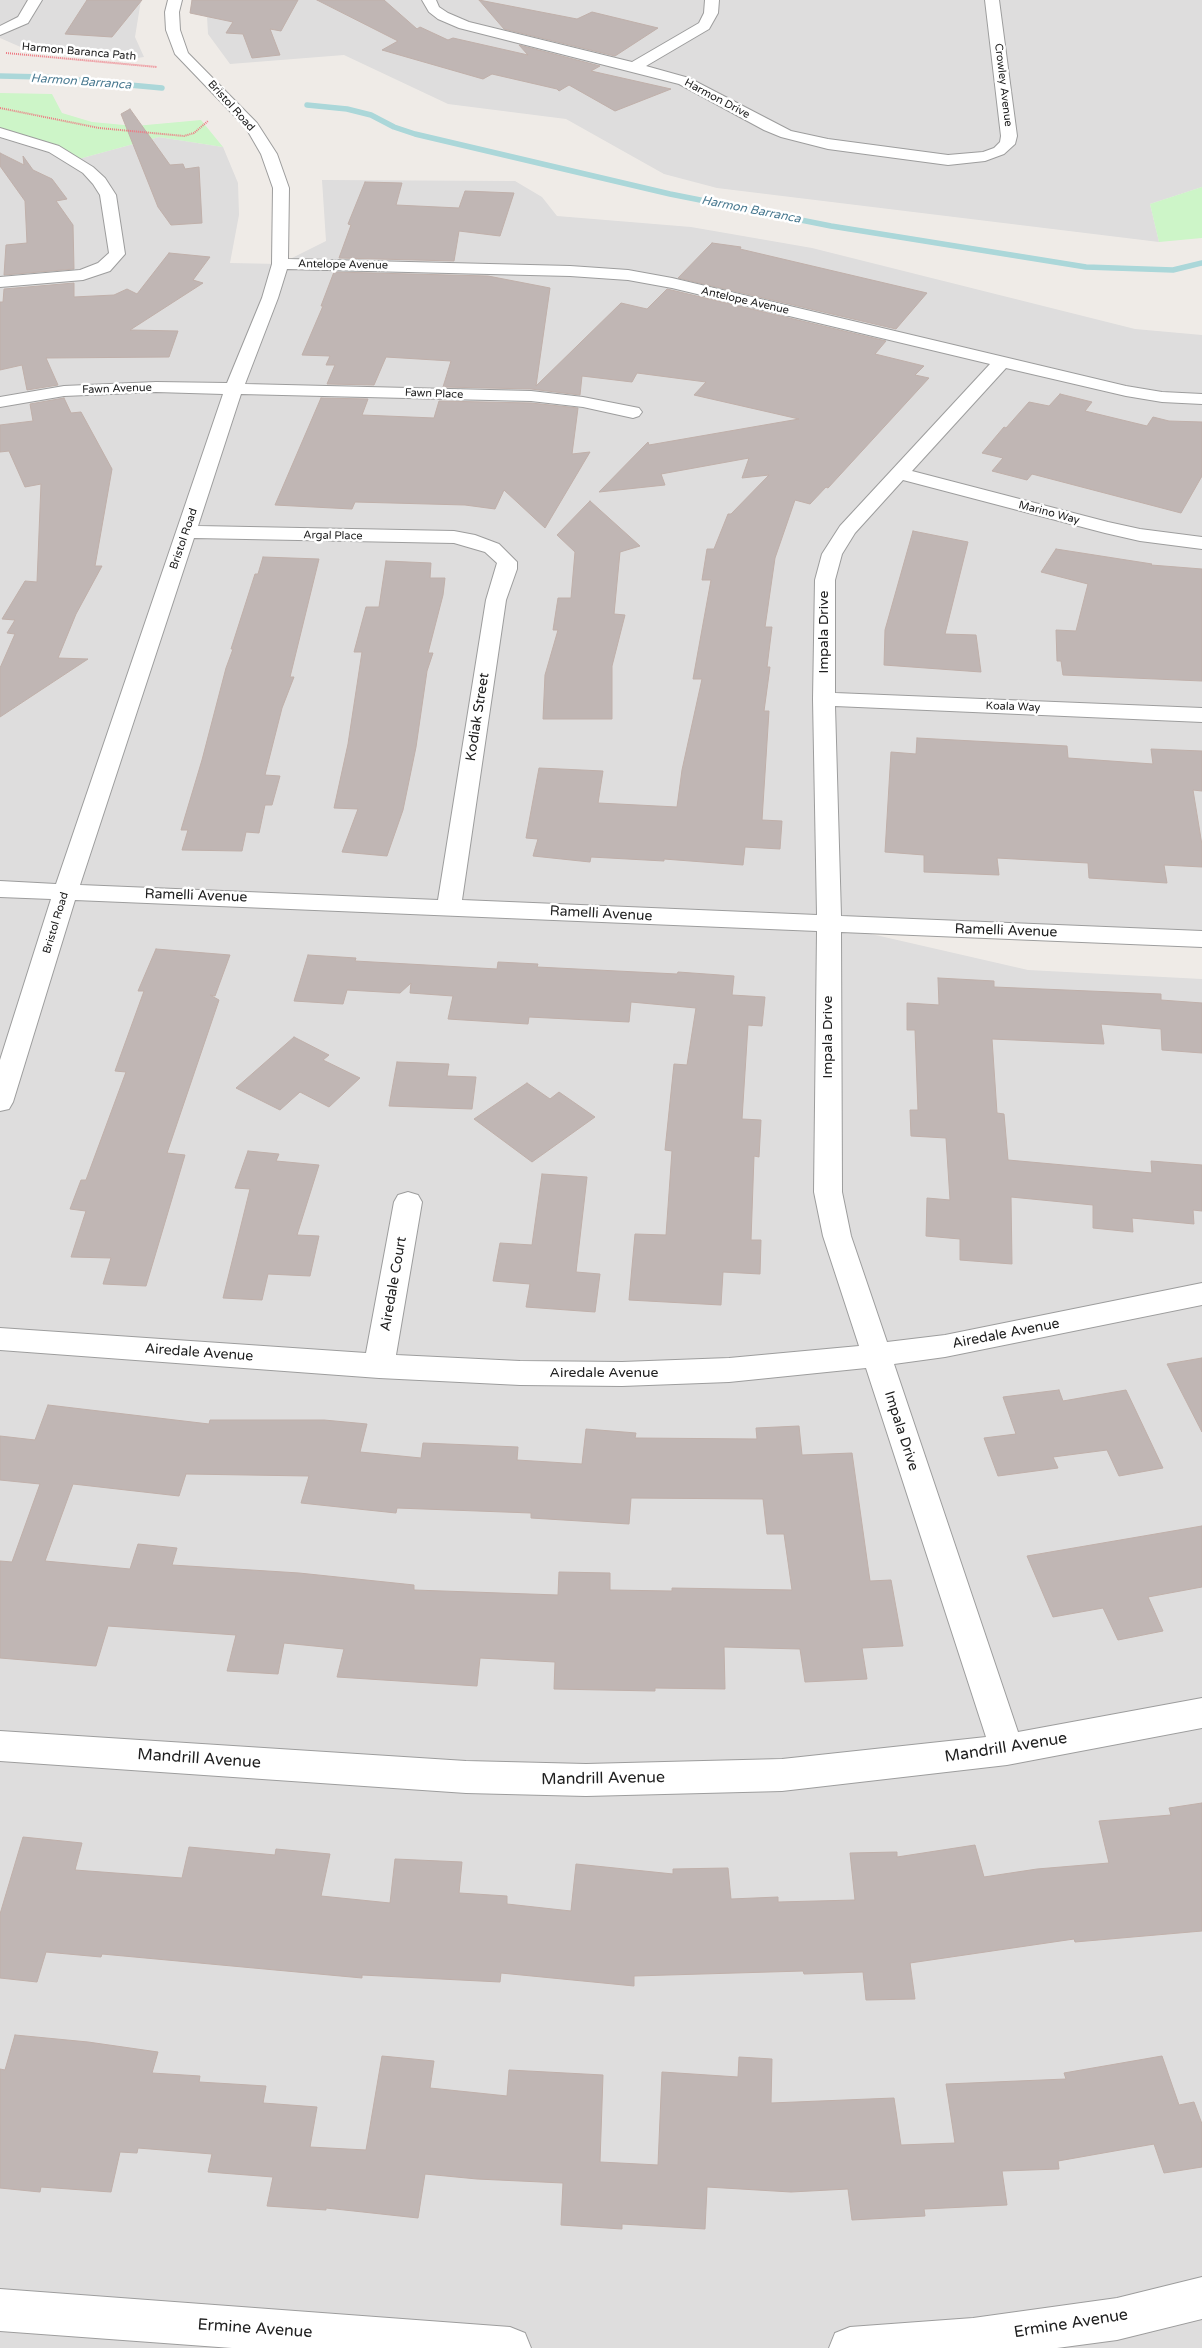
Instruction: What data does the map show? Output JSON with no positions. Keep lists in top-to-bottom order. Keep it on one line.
{"streets":{"street":["Crowley Avenue","Harmon Drive","Bristol Road","Antelope Avenue","Fawn Avenue","Fawn Place","Marino Way","Argal Place","Impala Drive","Koala Way","Kodiak Street","Ramelli Avenue","Airedale Court","Airedale Avenue","Mandrill Avenue","Ermine Avenue"],"path":["Harmon Baranca Path"]},"crossings":[["Crowley Avenue","Harmon Drive"],["Bristol Road","Antelope Avenue"],["Bristol Road","Fawn Avenue"],["Bristol Road","Fawn Place"],["Bristol Road","Argal Place"],["Bristol Road","Ramelli Avenue"],["Antelope Avenue","Impala Drive"],["Fawn Avenue","Fawn Place"],["Marino Way","Impala Drive"],["Argal Place","Kodiak Street"],["Impala Drive","Koala Way"],["Impala Drive","Ramelli Avenue"],["Impala Drive","Airedale Avenue"],["Impala Drive","Mandrill Avenue"],["Kodiak Street","Ramelli Avenue"],["Airedale Court","Airedale Avenue"]],"water":["Harmon Barranca"]}
